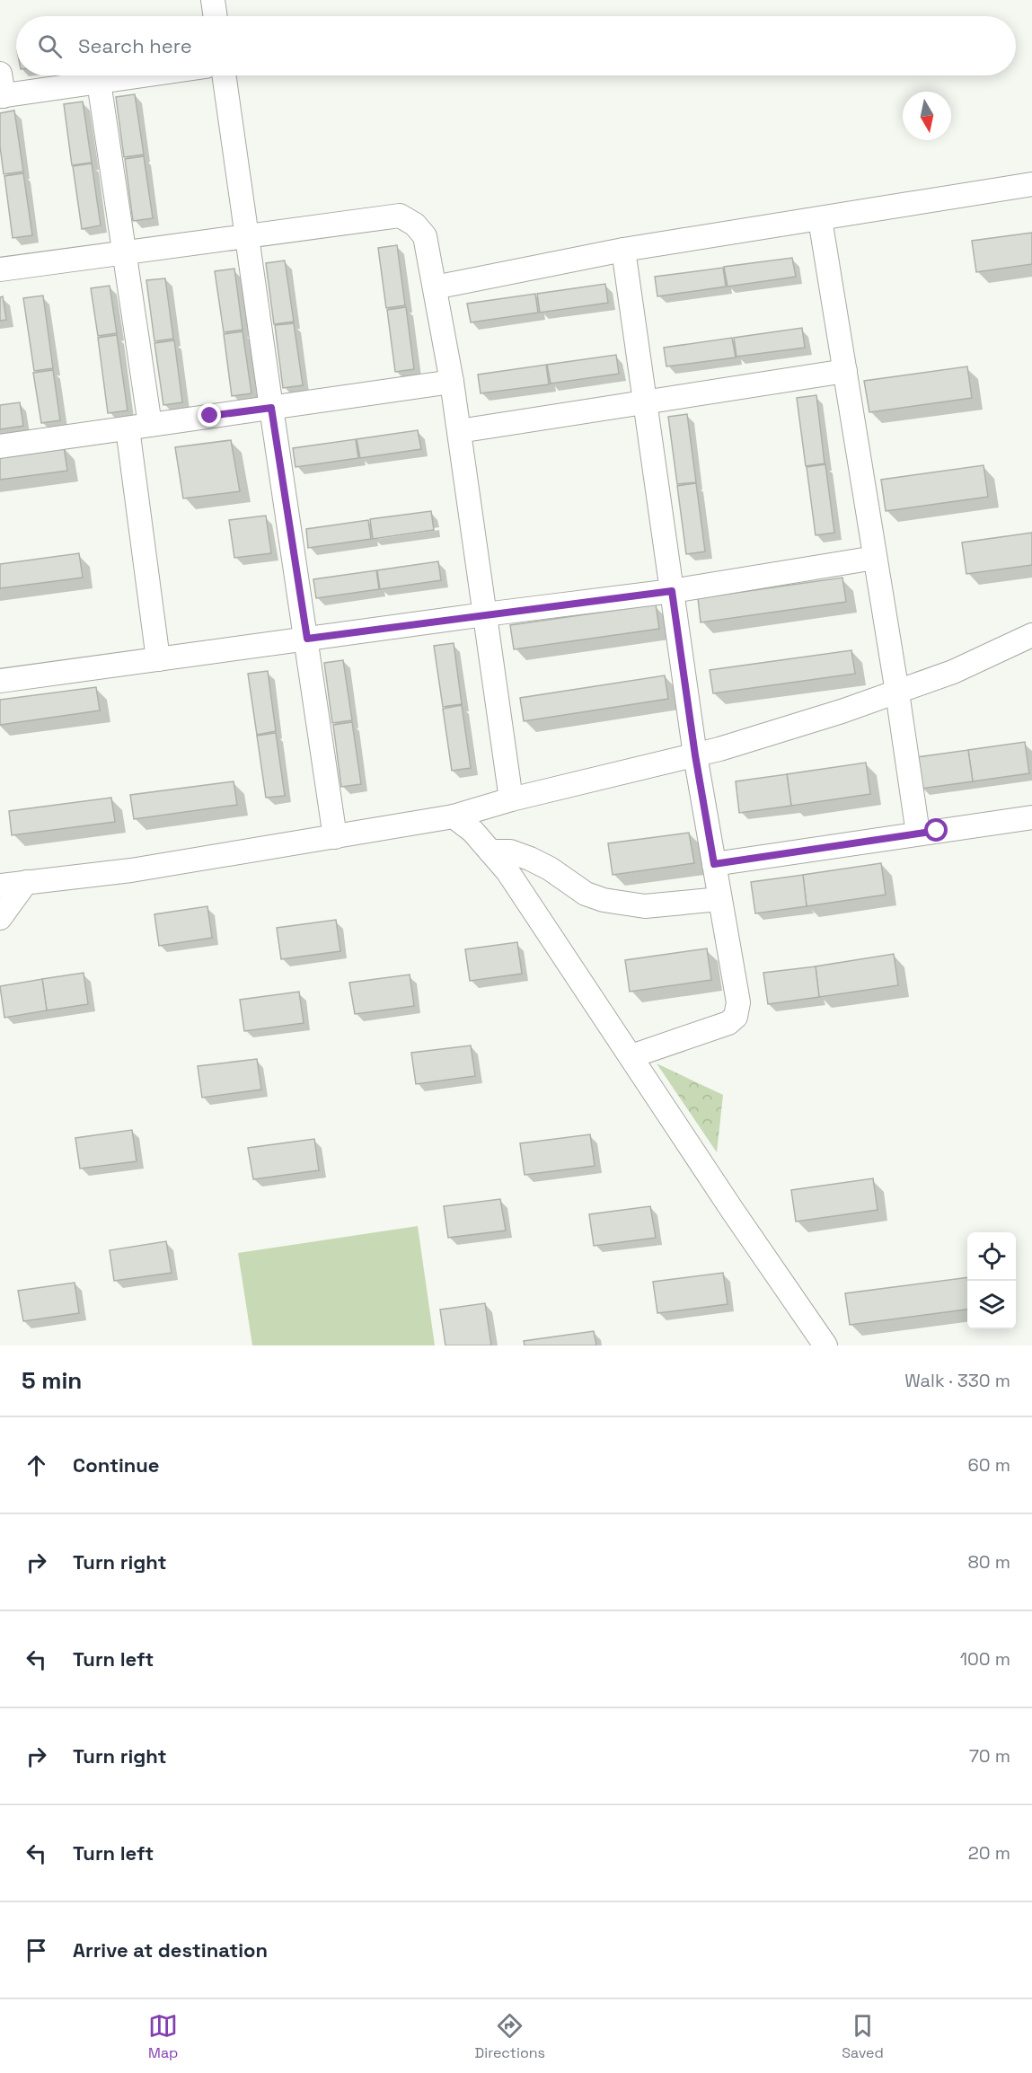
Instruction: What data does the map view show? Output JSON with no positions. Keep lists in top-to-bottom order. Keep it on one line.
{"north":"bottom","page":{"search":"Search here","heading":["5 min","Walk · 330 m"],"list":[["Continue","60 m"],["Turn right","80 m"],["Turn left","100 m"],["Turn right","70 m"],["Turn left","20 m"],"Arrive at destination"],"nav":["Map","Directions","Saved"]}}
